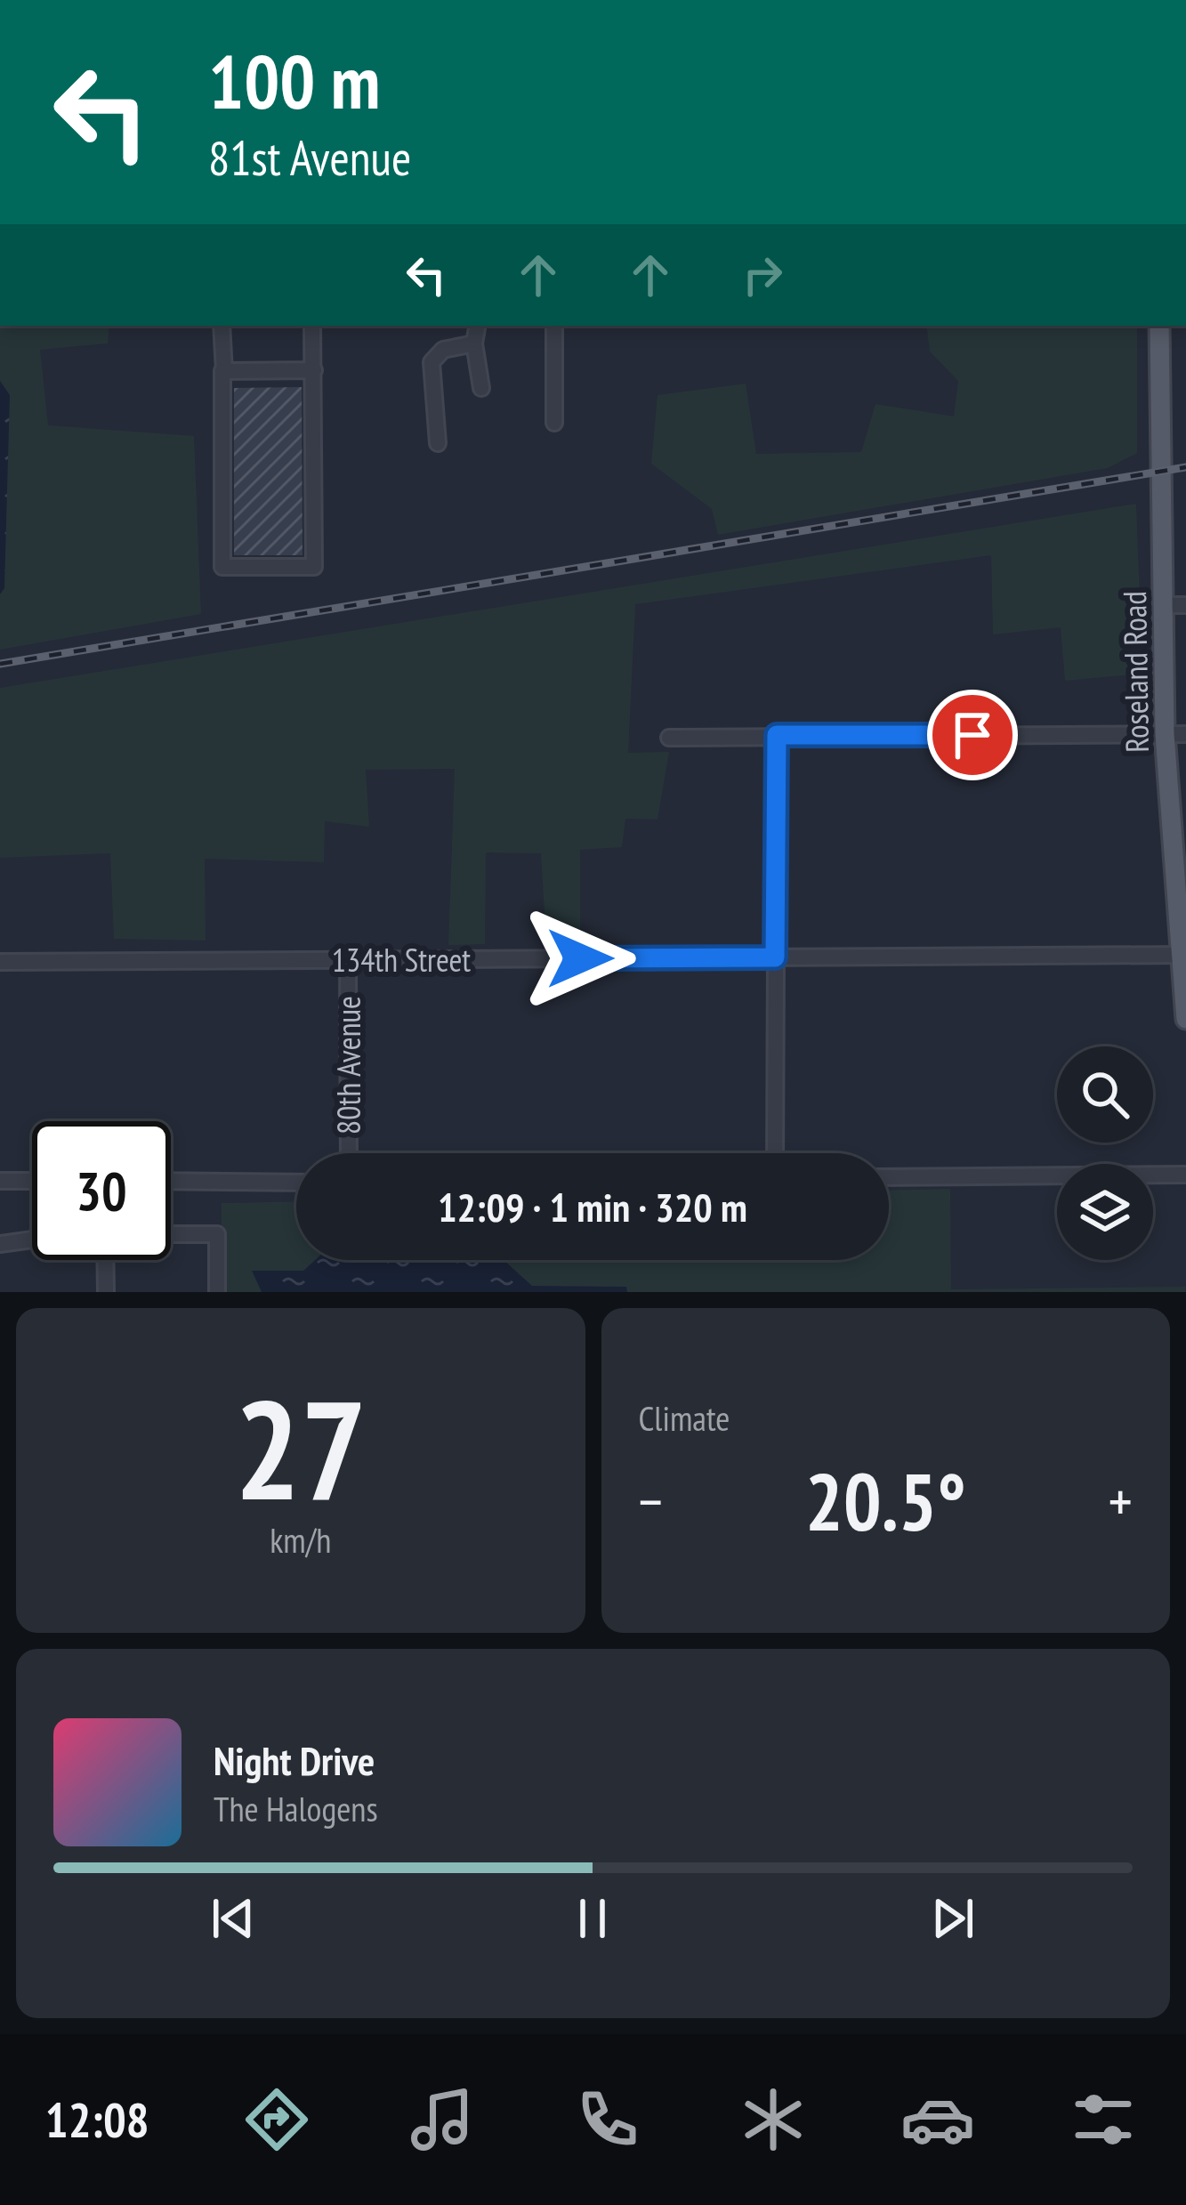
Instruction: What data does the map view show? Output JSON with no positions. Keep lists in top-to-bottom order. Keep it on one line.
{"streets":{"main road":["Roseland Road"],"street":["134th Street","80th Avenue"]},"crossings":[["Roseland Road","134th Street"],["134th Street","80th Avenue"]],"page":{"turn":["100 m","81st Avenue"],"limit":"30","trip":"12:09 · 1 min · 320 m","tile":[["27","km/h"],"Climate"],"heat":["−","20.5°","+"],"song":["Night Drive","The Halogens"],"tabs":"12:08"}}
